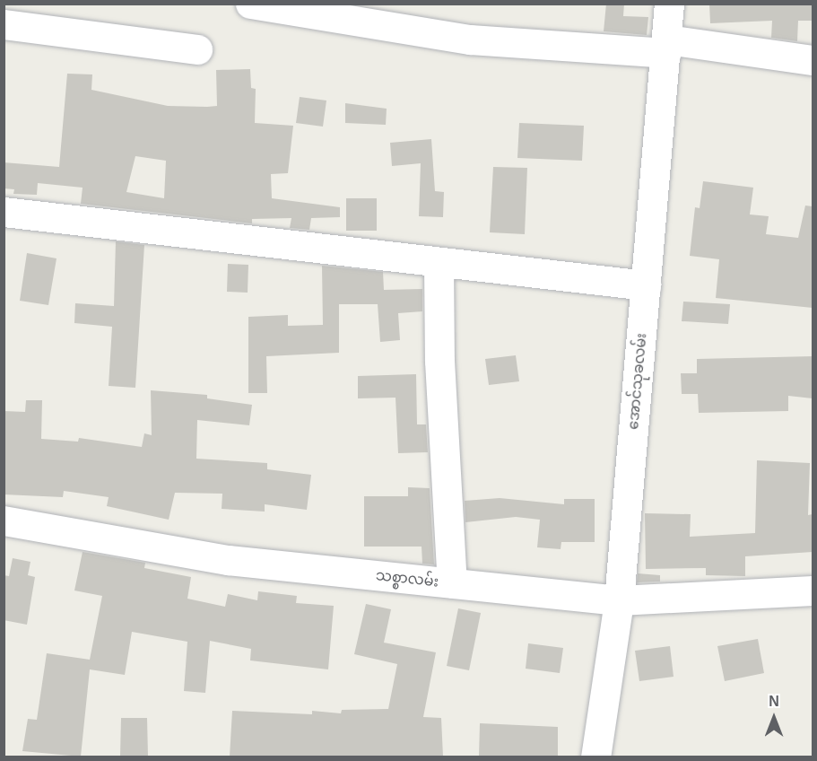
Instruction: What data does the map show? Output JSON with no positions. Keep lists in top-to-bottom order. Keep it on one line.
{"streets":{"street":["အောင်သုခလမ်း","သစ္စာလမ်း"]},"crossings":[["အောင်သုခလမ်း","သစ္စာလမ်း"]],"north":"top"}
